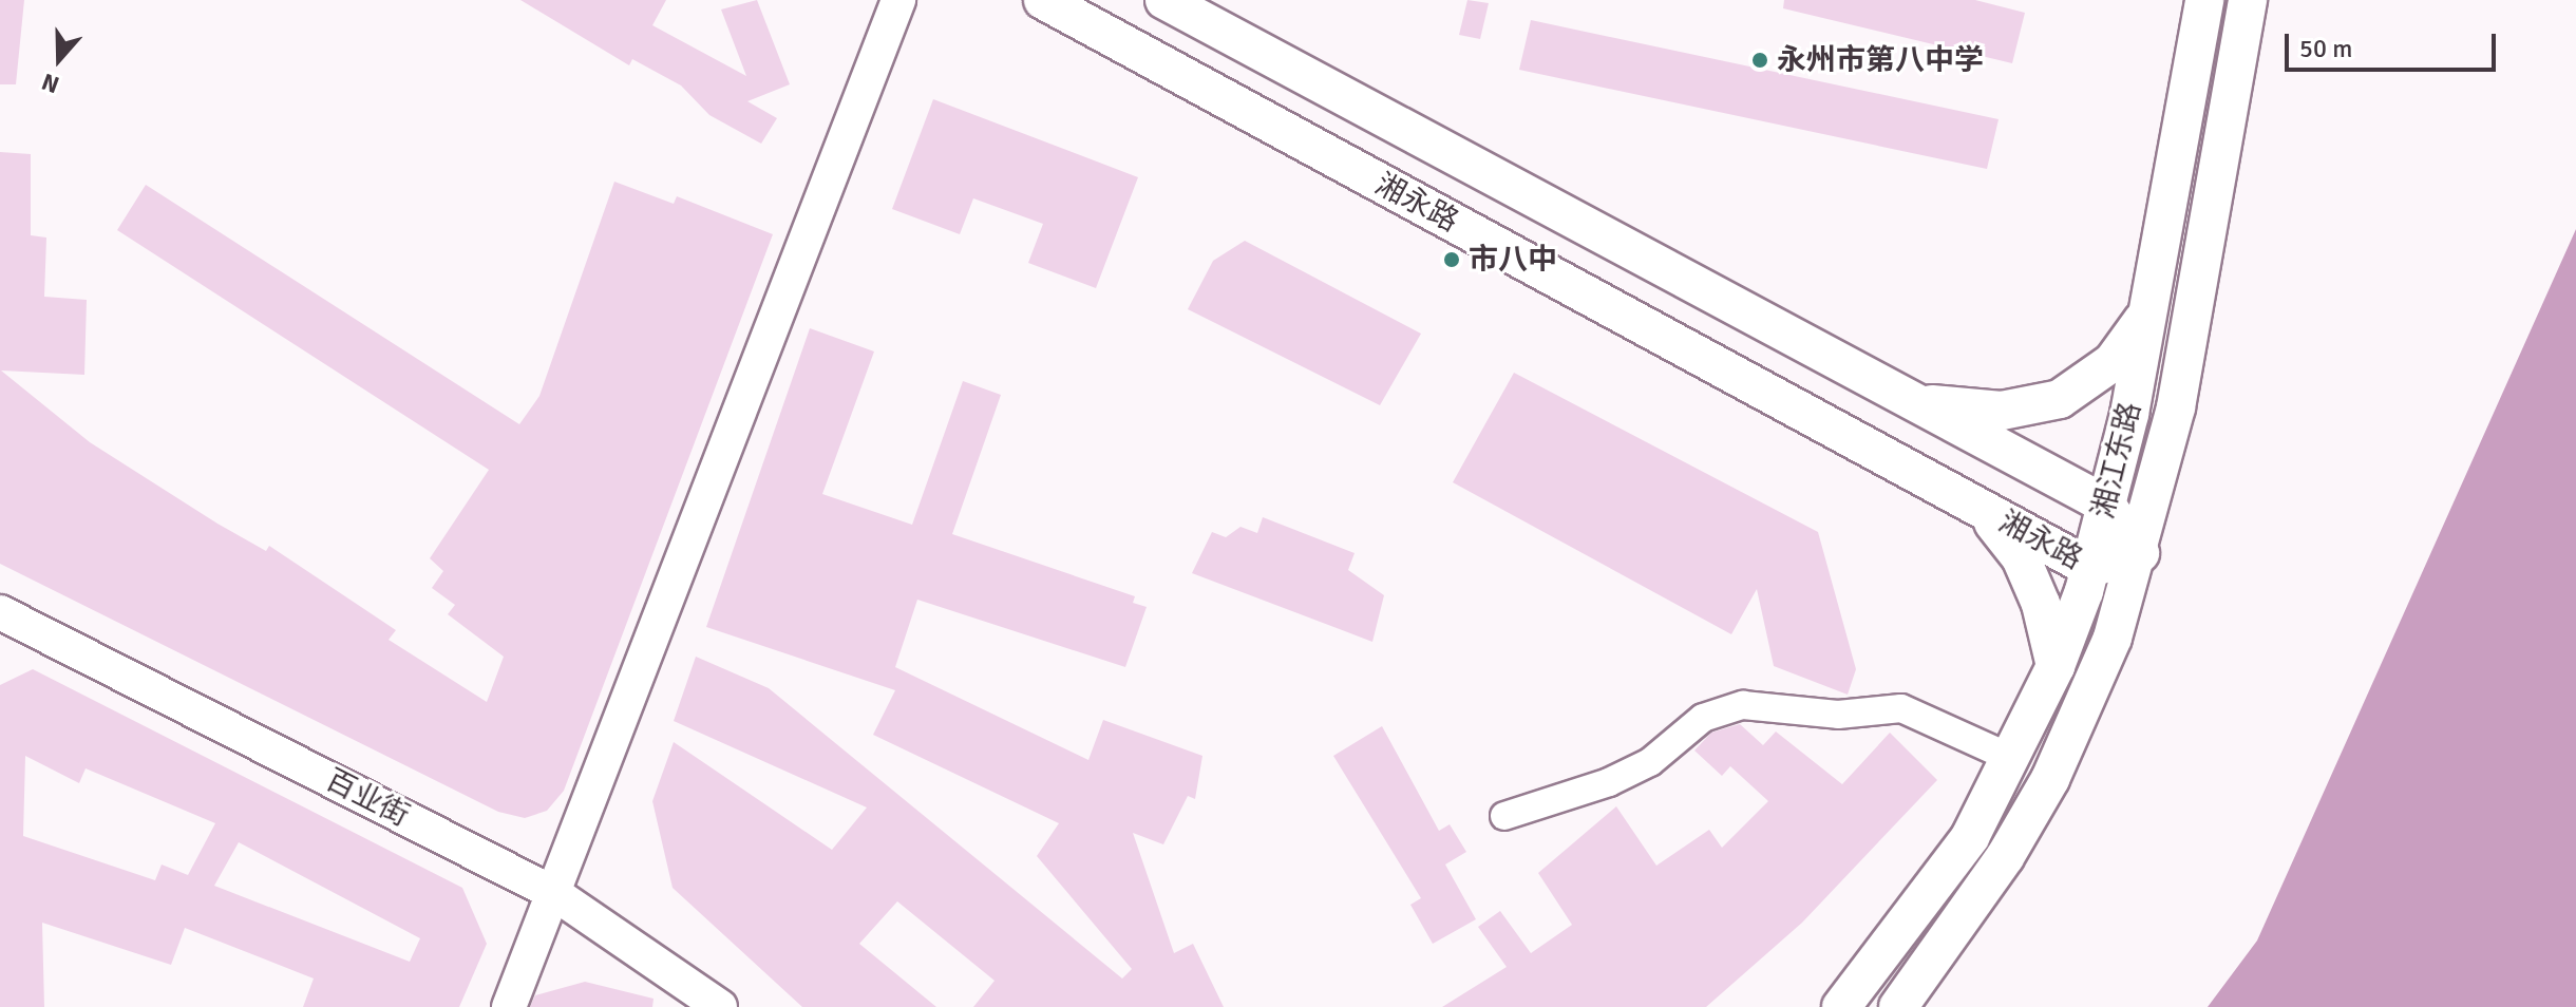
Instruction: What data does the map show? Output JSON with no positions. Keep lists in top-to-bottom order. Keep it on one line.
{"streets":{"main road":["湘永路","湘江东路"],"street":["百业街"]},"crossings":[["湘永路","湘江东路"]],"places":["永州市第八中学","市八中"],"scale_bar":"50 m","north":"bottom"}
